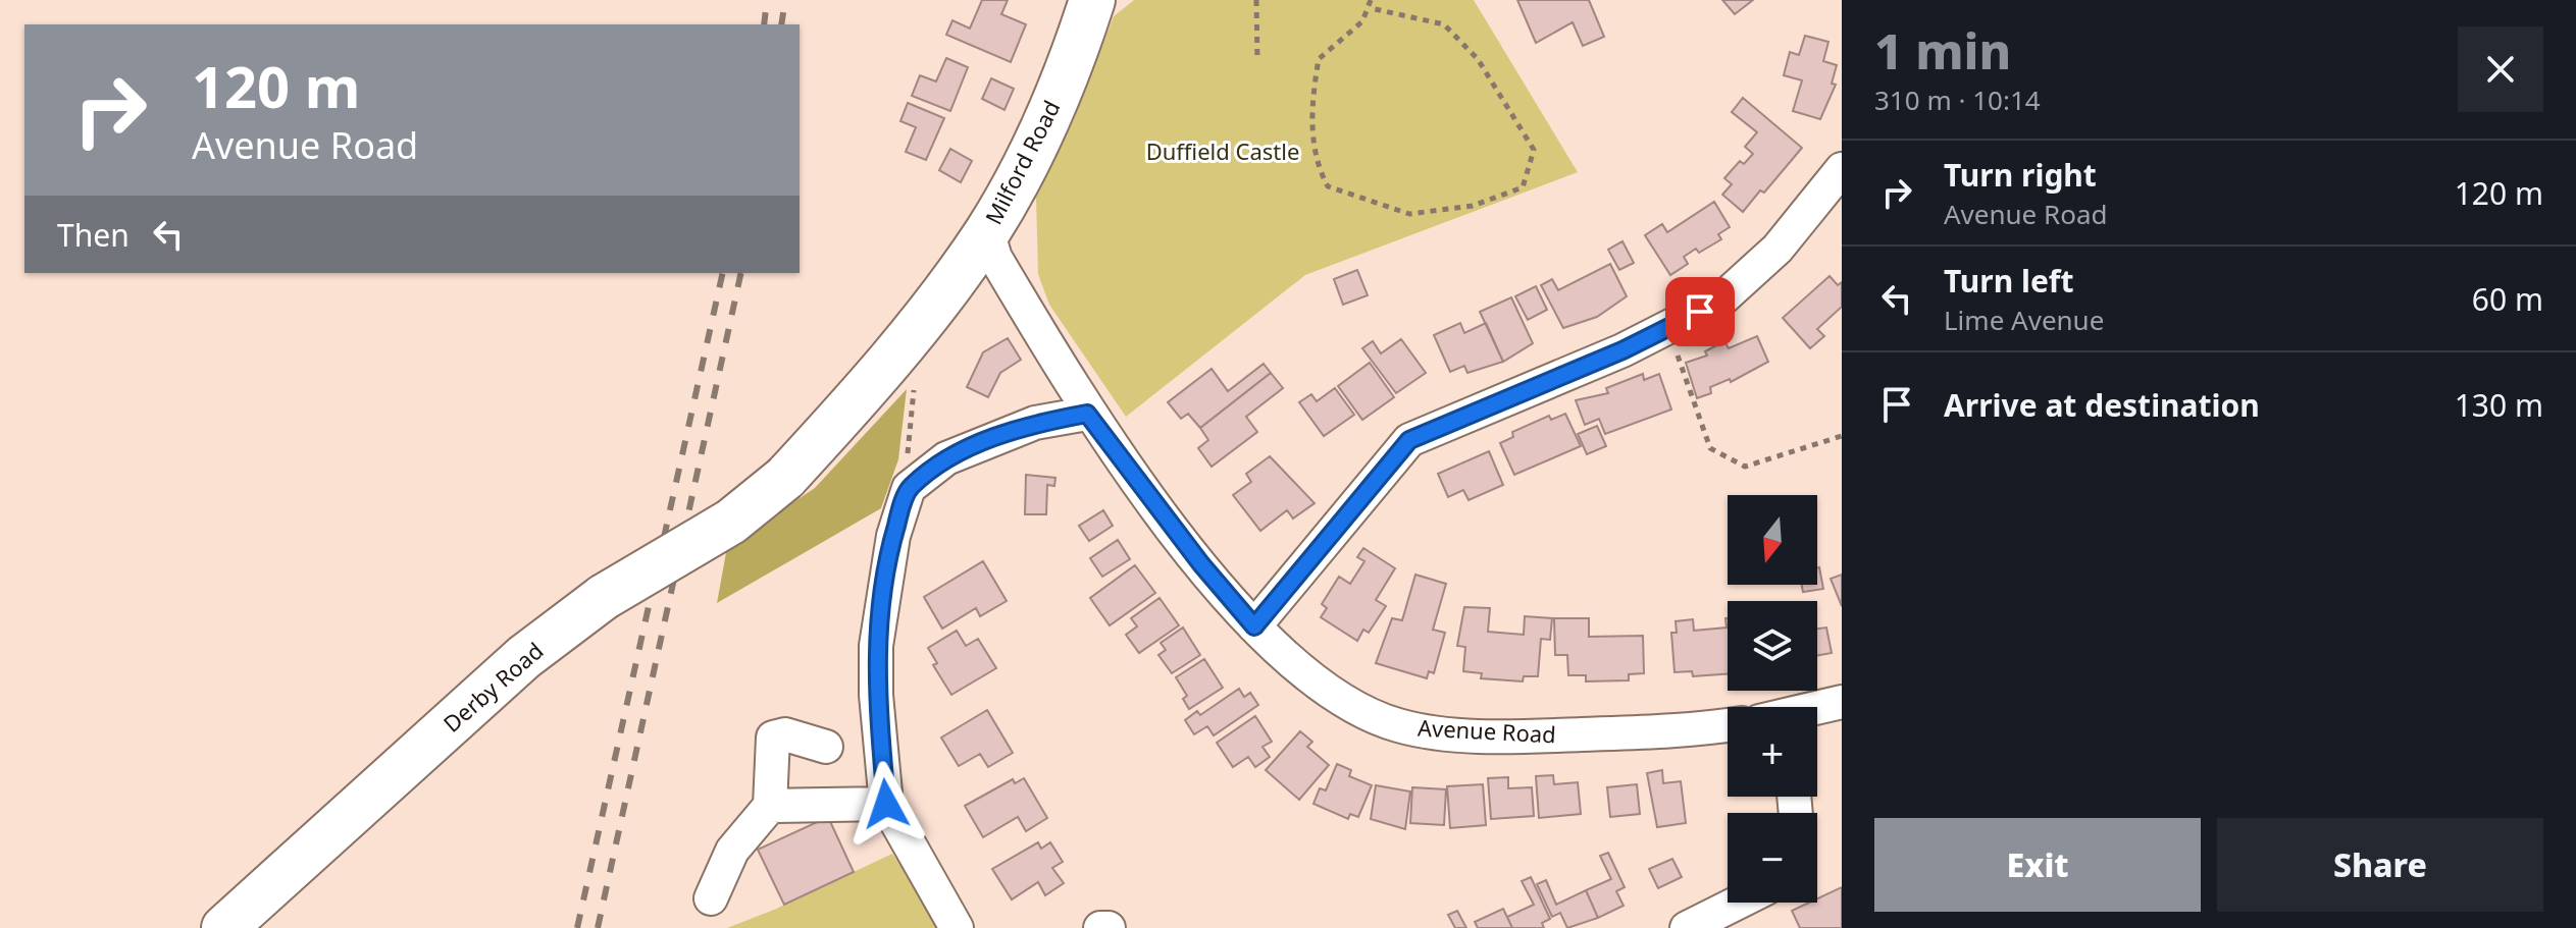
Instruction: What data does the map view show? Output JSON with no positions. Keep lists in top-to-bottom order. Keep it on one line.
{"streets":{"highway":["Milford Road","Derby Road"],"street":["Avenue Road"]},"crossings":[["Milford Road","Derby Road"],["Milford Road","Avenue Road"]],"parks":["Duffield Castle"],"north":"bottom","page":{"heading":["1 min","310 m · 10:14"],"turn":["120 m","Avenue Road"],"list":[{"name":"Turn right","note":"Avenue Road","value":"120 m"},{"name":"Turn left","note":"Lime Avenue","value":"60 m"},{"name":"Arrive at destination","value":"130 m"}],"then":"Then","map_buttons":["+","−"],"buttons":["Exit","Share"]}}
